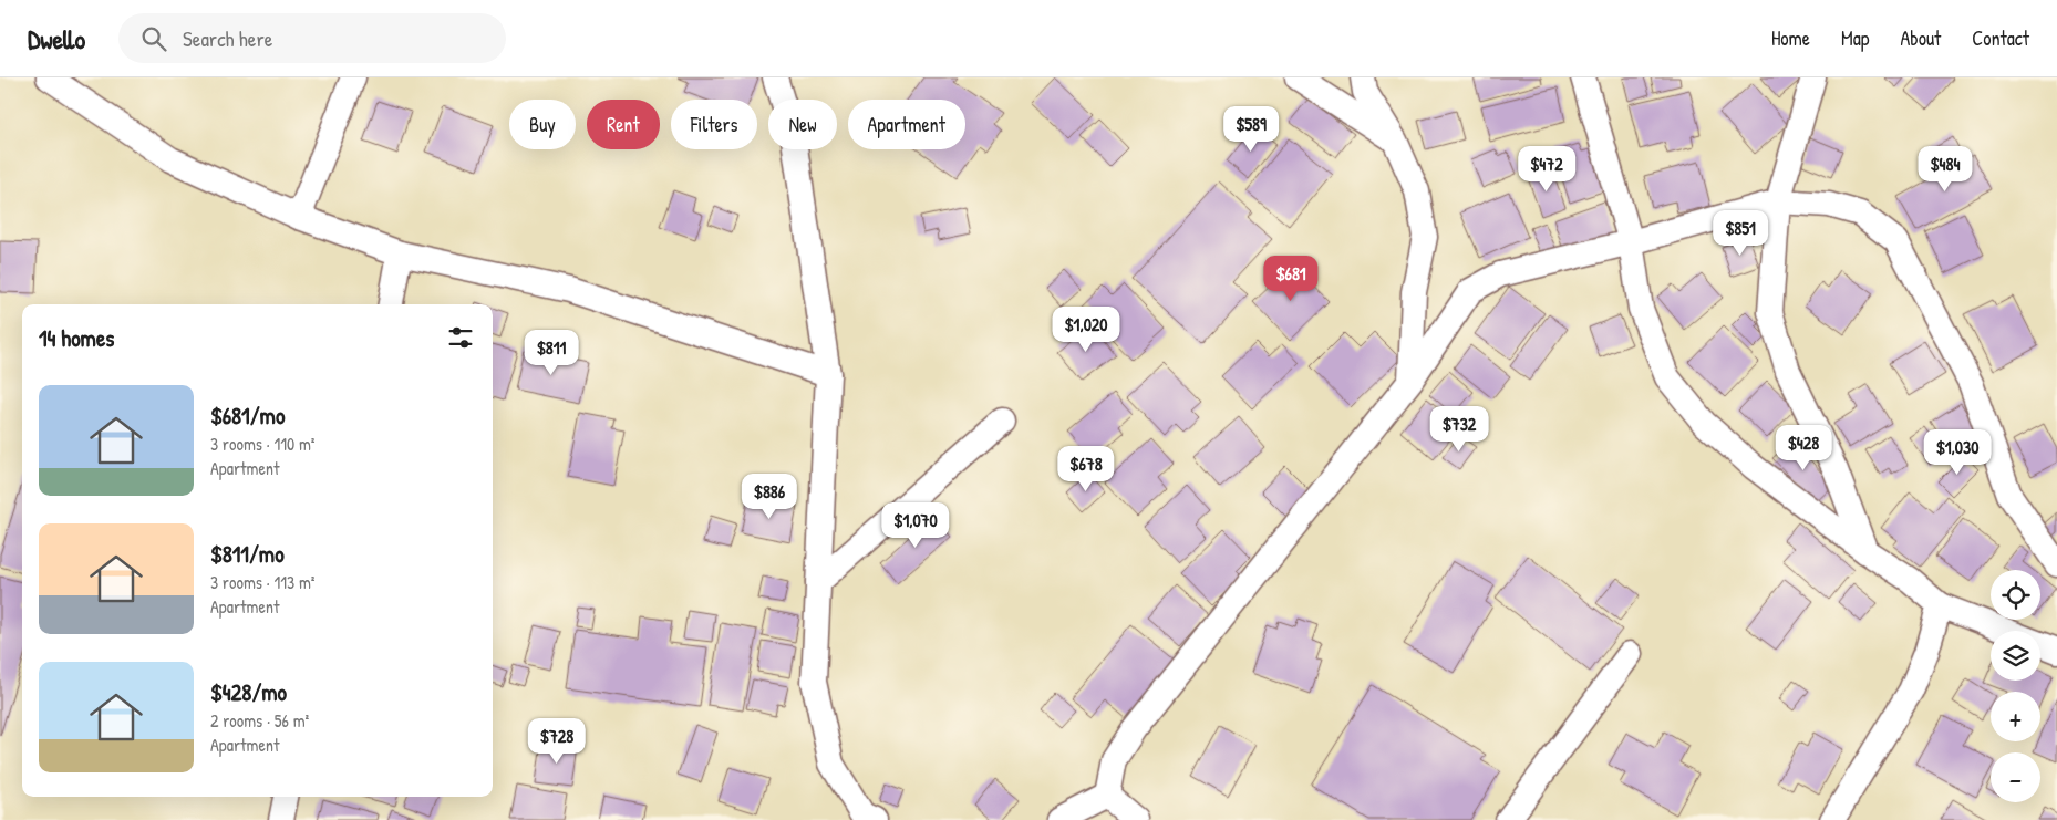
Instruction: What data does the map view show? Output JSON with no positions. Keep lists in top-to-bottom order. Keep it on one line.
{"page":{"header":"Dwello","search":"Search here","nav":["Home","Map","About","Contact"],"chip":["Buy","Rent","Filters","New","Apartment"],"price":["$589","$472","$484","$851","$681","$1,020","$811","$732","$428","$1,030","$678","$886","$1,070","$728"],"heading":"14 homes","list":[{"name":"$681/mo","note":"3 rooms · 110 m² · Apartment"},{"name":"$811/mo","note":"3 rooms · 113 m² · Apartment"},{"name":"$428/mo","note":"2 rooms · 56 m² · Apartment"}],"map_buttons":["+","−"]}}
